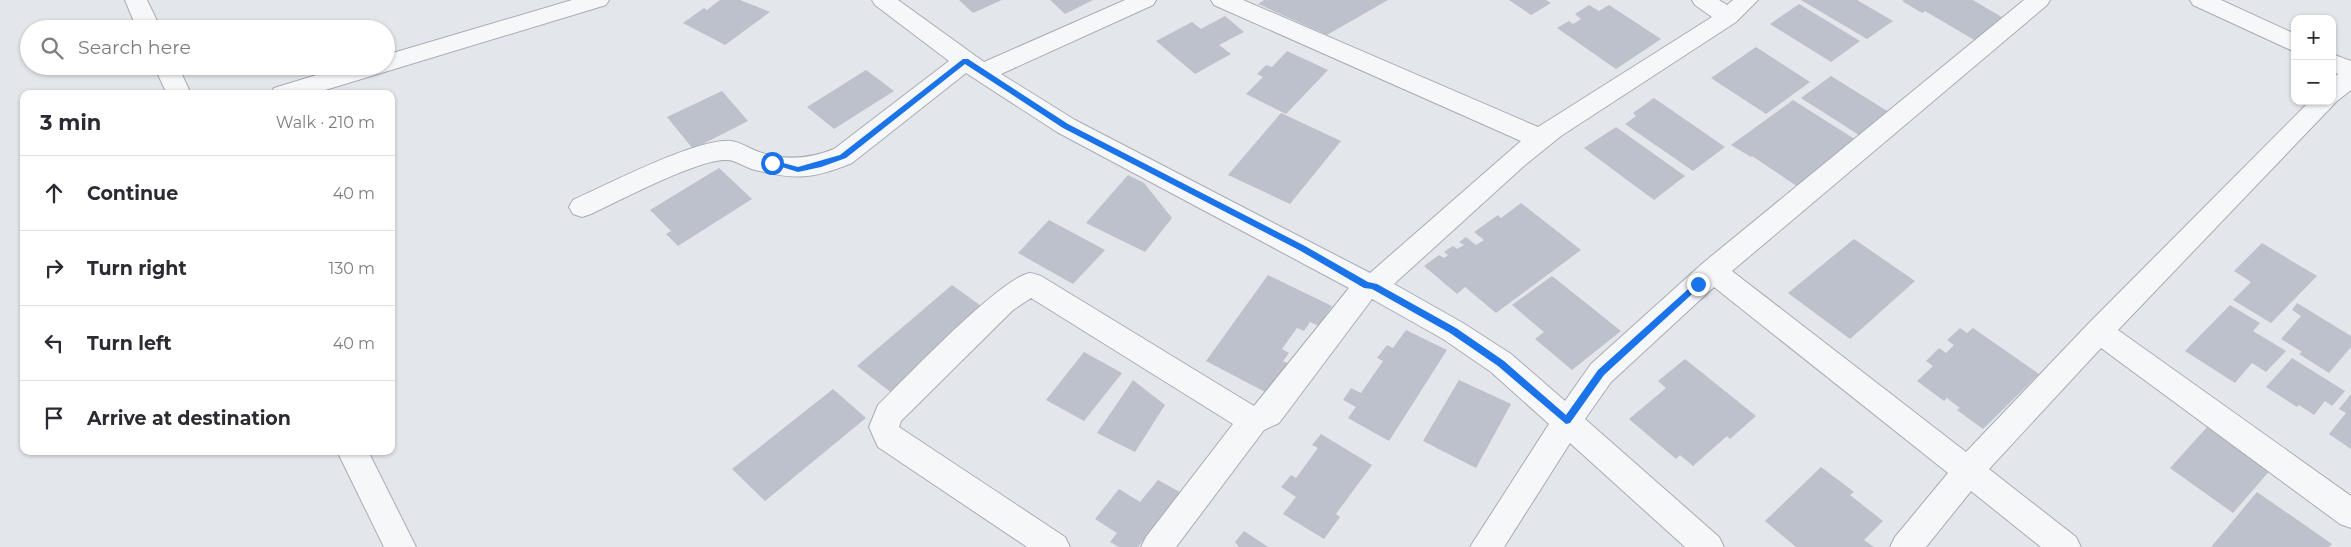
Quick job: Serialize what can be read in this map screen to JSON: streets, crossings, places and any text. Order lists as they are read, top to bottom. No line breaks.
{"page":{"map_buttons":["+","−"],"search":"Search here","heading":["3 min","Walk · 210 m"],"list":[["Continue","40 m"],["Turn right","130 m"],["Turn left","40 m"],"Arrive at destination"]}}
